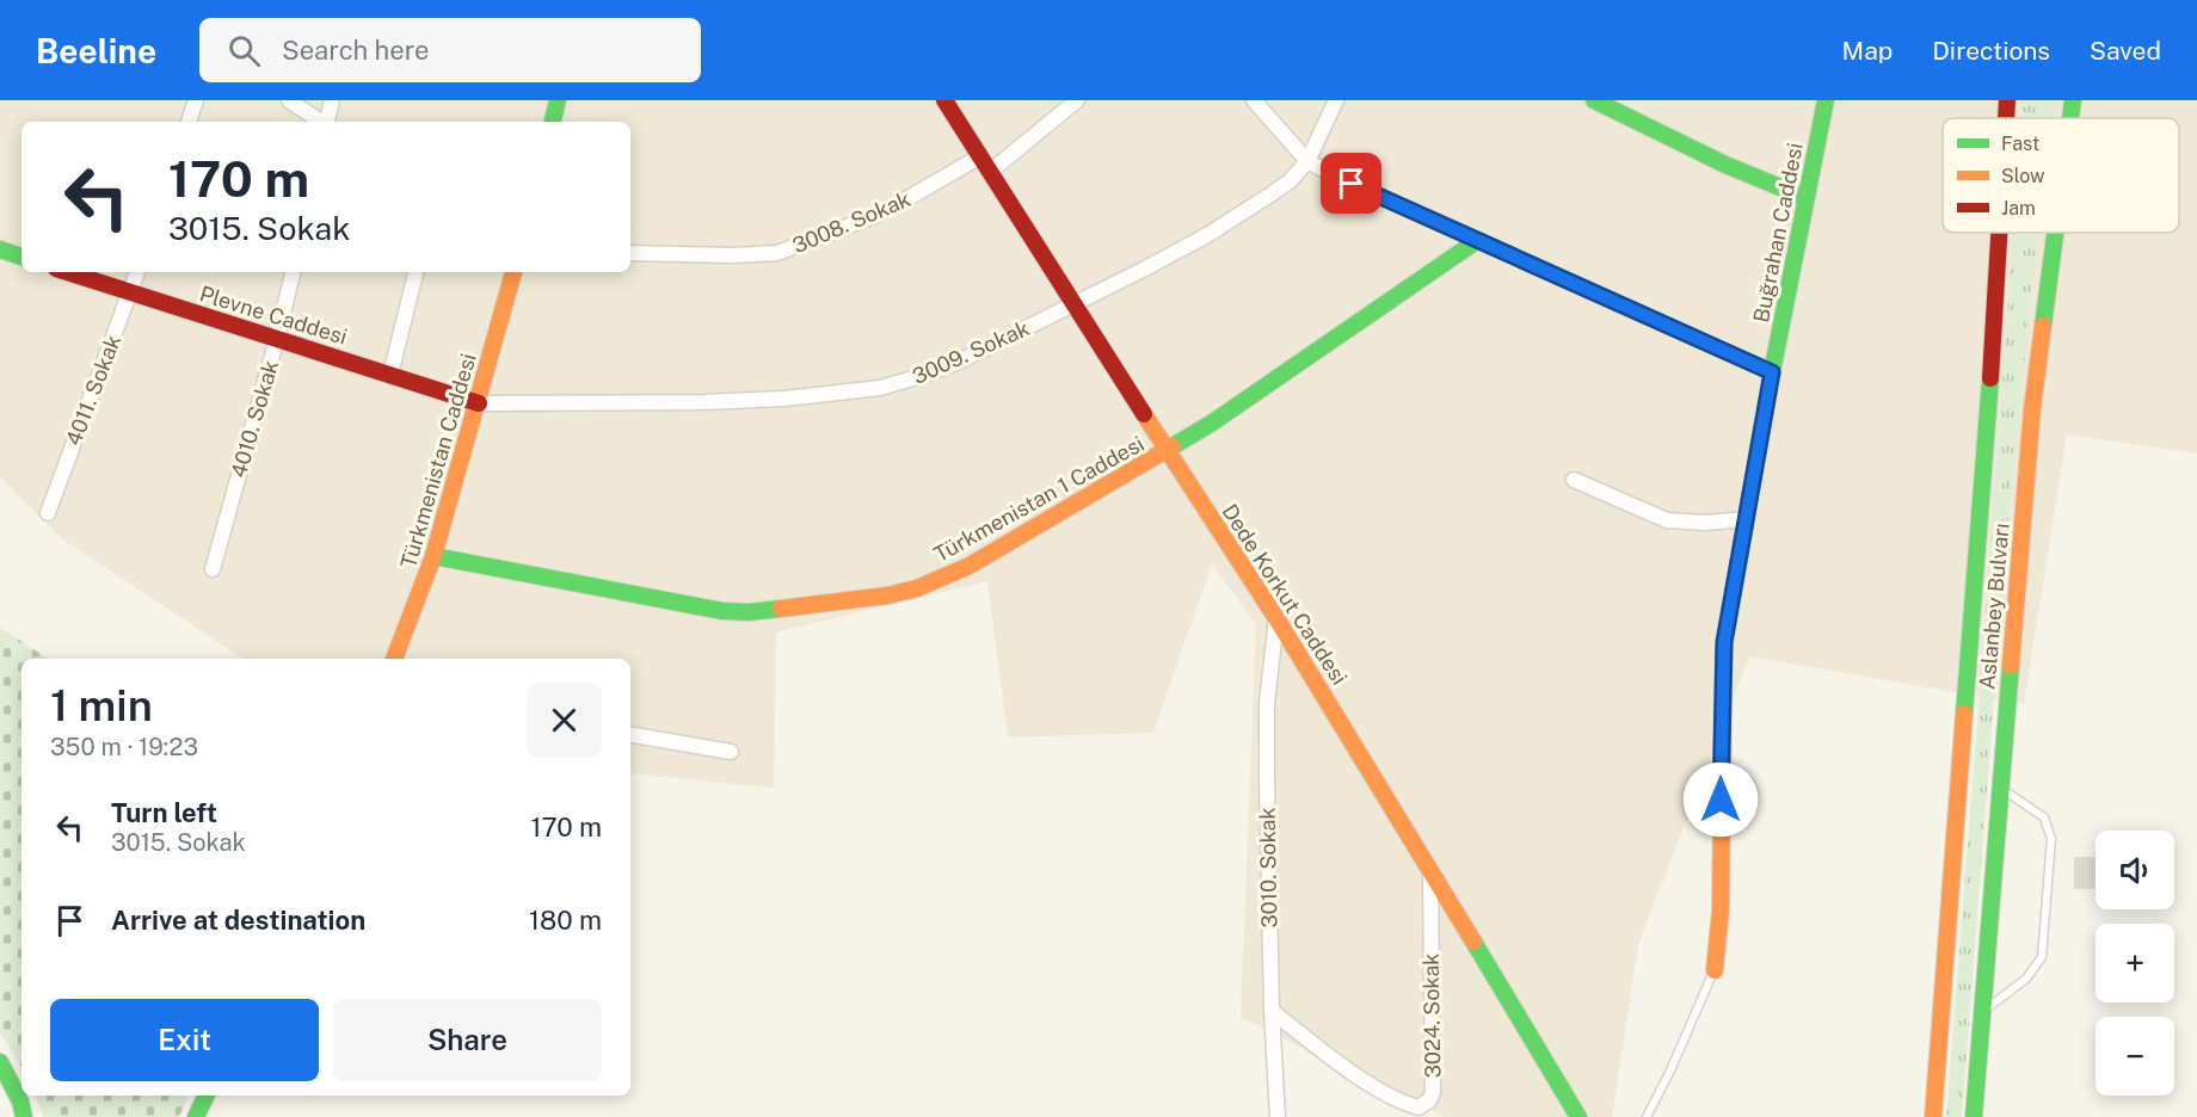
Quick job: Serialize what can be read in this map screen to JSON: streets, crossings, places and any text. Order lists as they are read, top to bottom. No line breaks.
{"streets":{"street":["3008. Sokak","Buğrahan Caddesi","Plevne Caddesi","3009. Sokak","4011. Sokak","4010. Sokak","Türkmenistan Caddesi","Türkmenistan 1 Caddesi","Dede Korkut Caddesi","Aslanbey Bulvarı","3010. Sokak","3024. Sokak"]},"crossings":[["3008. Sokak","Dede Korkut Caddesi"],["Plevne Caddesi","3009. Sokak"],["Plevne Caddesi","4011. Sokak"],["Plevne Caddesi","4010. Sokak"],["Plevne Caddesi","Türkmenistan Caddesi"],["3009. Sokak","Türkmenistan Caddesi"],["3009. Sokak","Dede Korkut Caddesi"],["Türkmenistan Caddesi","Türkmenistan 1 Caddesi"],["Türkmenistan 1 Caddesi","Dede Korkut Caddesi"],["Dede Korkut Caddesi","3010. Sokak"],["Dede Korkut Caddesi","3024. Sokak"],["3010. Sokak","3024. Sokak"]],"legend":["Fast","Slow","Jam"],"page":{"header":"Beeline","search":"Search here","nav":["Map","Directions","Saved"],"turn":["170 m","3015. Sokak"],"heading":["1 min","350 m · 19:23"],"list":[{"name":"Turn left","note":"3015. Sokak","value":"170 m"},{"name":"Arrive at destination","value":"180 m"}],"map_buttons":["+","−"],"buttons":["Exit","Share"]}}
